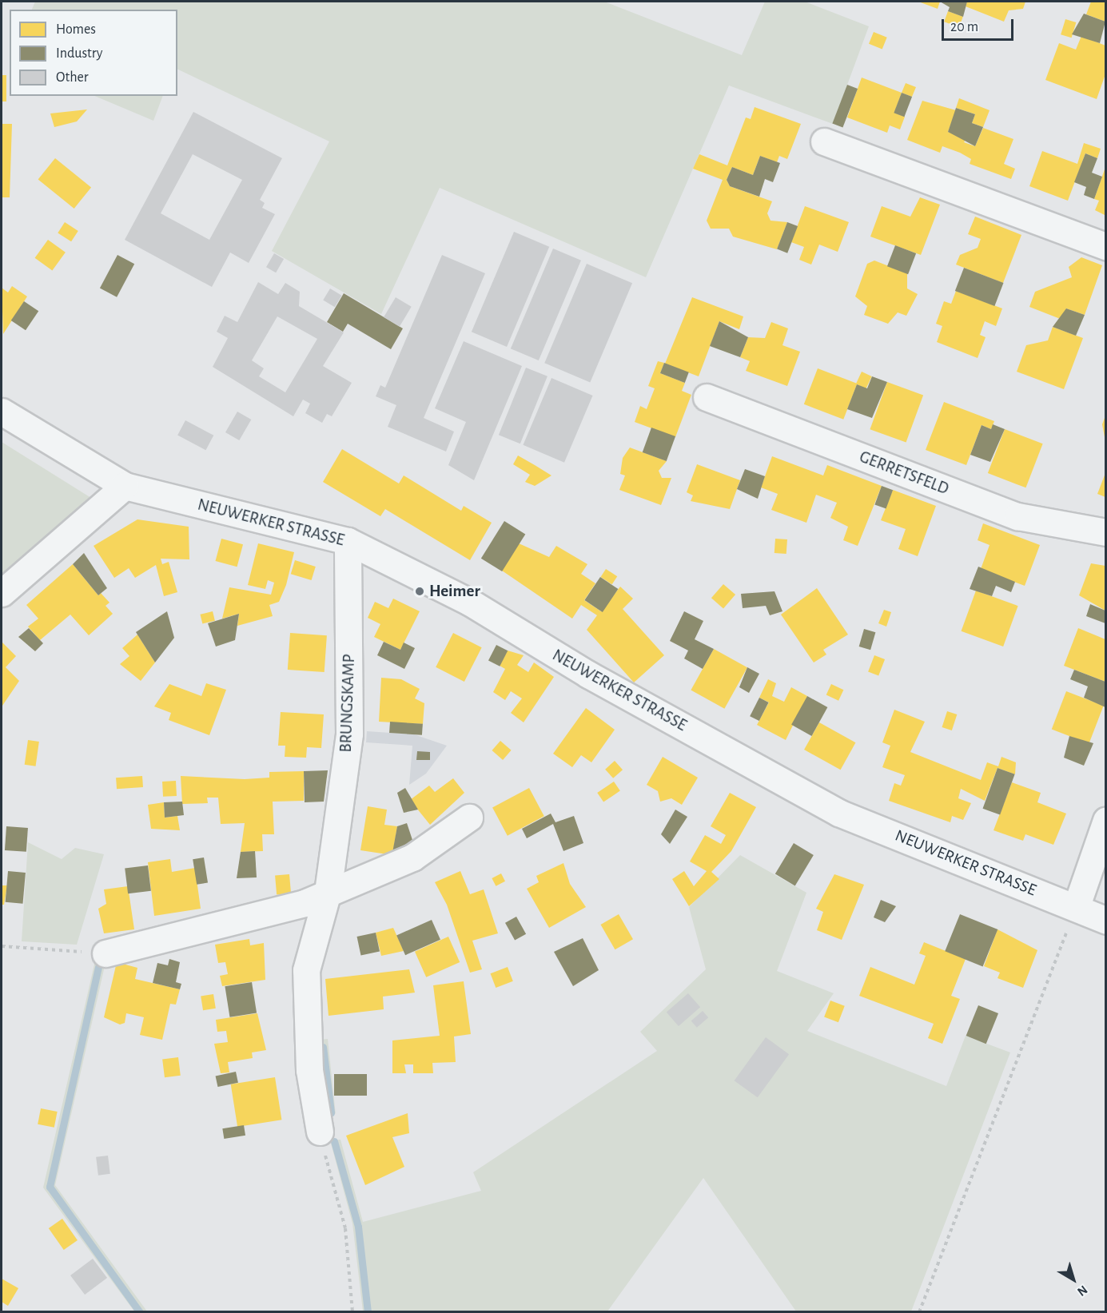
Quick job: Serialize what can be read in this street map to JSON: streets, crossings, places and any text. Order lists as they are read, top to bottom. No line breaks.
{"streets":{"street":["GERRETSFELD","NEUWERKER STRASSE","BRUNGSKAMP"]},"crossings":[["NEUWERKER STRASSE","BRUNGSKAMP"]],"places":["Heimer"],"legend":["Homes","Industry","Other"],"scale_bar":"20 m","north":"bottom right"}
